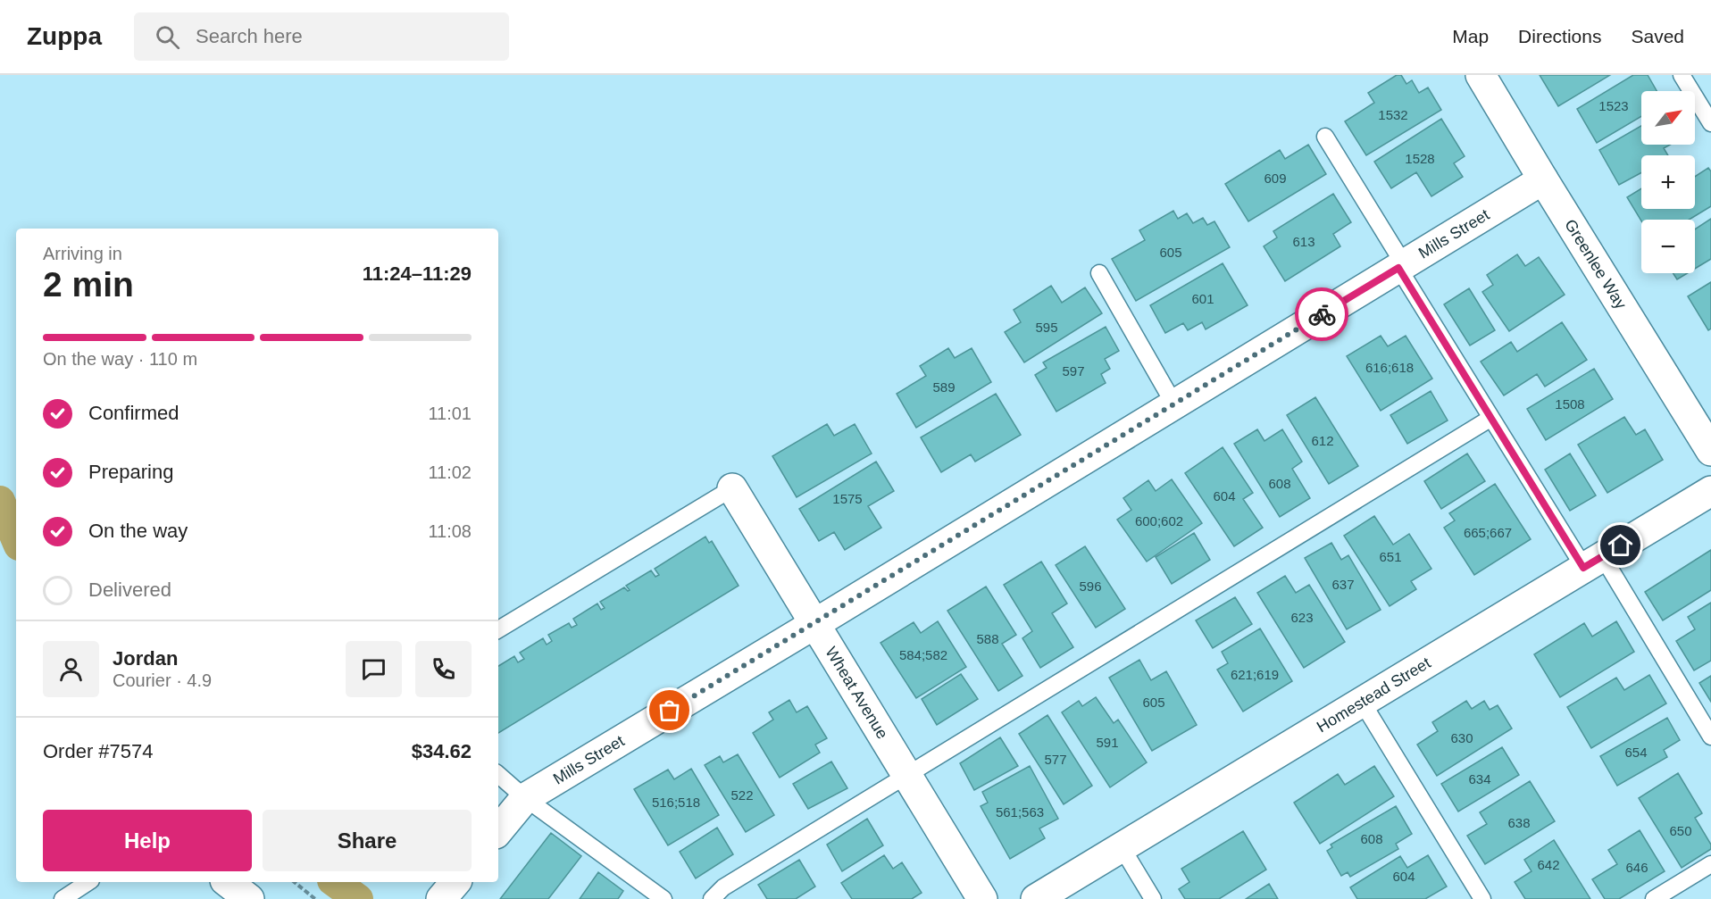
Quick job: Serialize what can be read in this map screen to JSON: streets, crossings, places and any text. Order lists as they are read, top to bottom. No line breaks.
{"streets":{"street":["Mills Street","Greenlee Way","Wheat Avenue","Homestead Street"]},"crossings":[["Mills Street","Greenlee Way"],["Mills Street","Wheat Avenue"]],"house_numbers":["1523","1532","1528","609","613","605","601","595","616;618","597","589","1508","612","608","604","1575","600;602","665;667","651","637","596","623","588","584;582","621;619","605","630","591","654","577","634","522","516;518","561;563","638","650","608","642","646","604"],"north":"top right","page":{"header":"Zuppa","search":"Search here","nav":["Map","Directions","Saved"],"map_buttons":["+","−"],"heading":["2 min","Arriving in","11:24–11:29"],"panel":["Jordan","Courier · 4.9","Order #7574","$34.62"],"bar":"On the way · 110 m","list":[["Confirmed","11:01"],["Preparing","11:02"],["On the way","11:08"],"Delivered"],"buttons":["Help","Share"]}}
